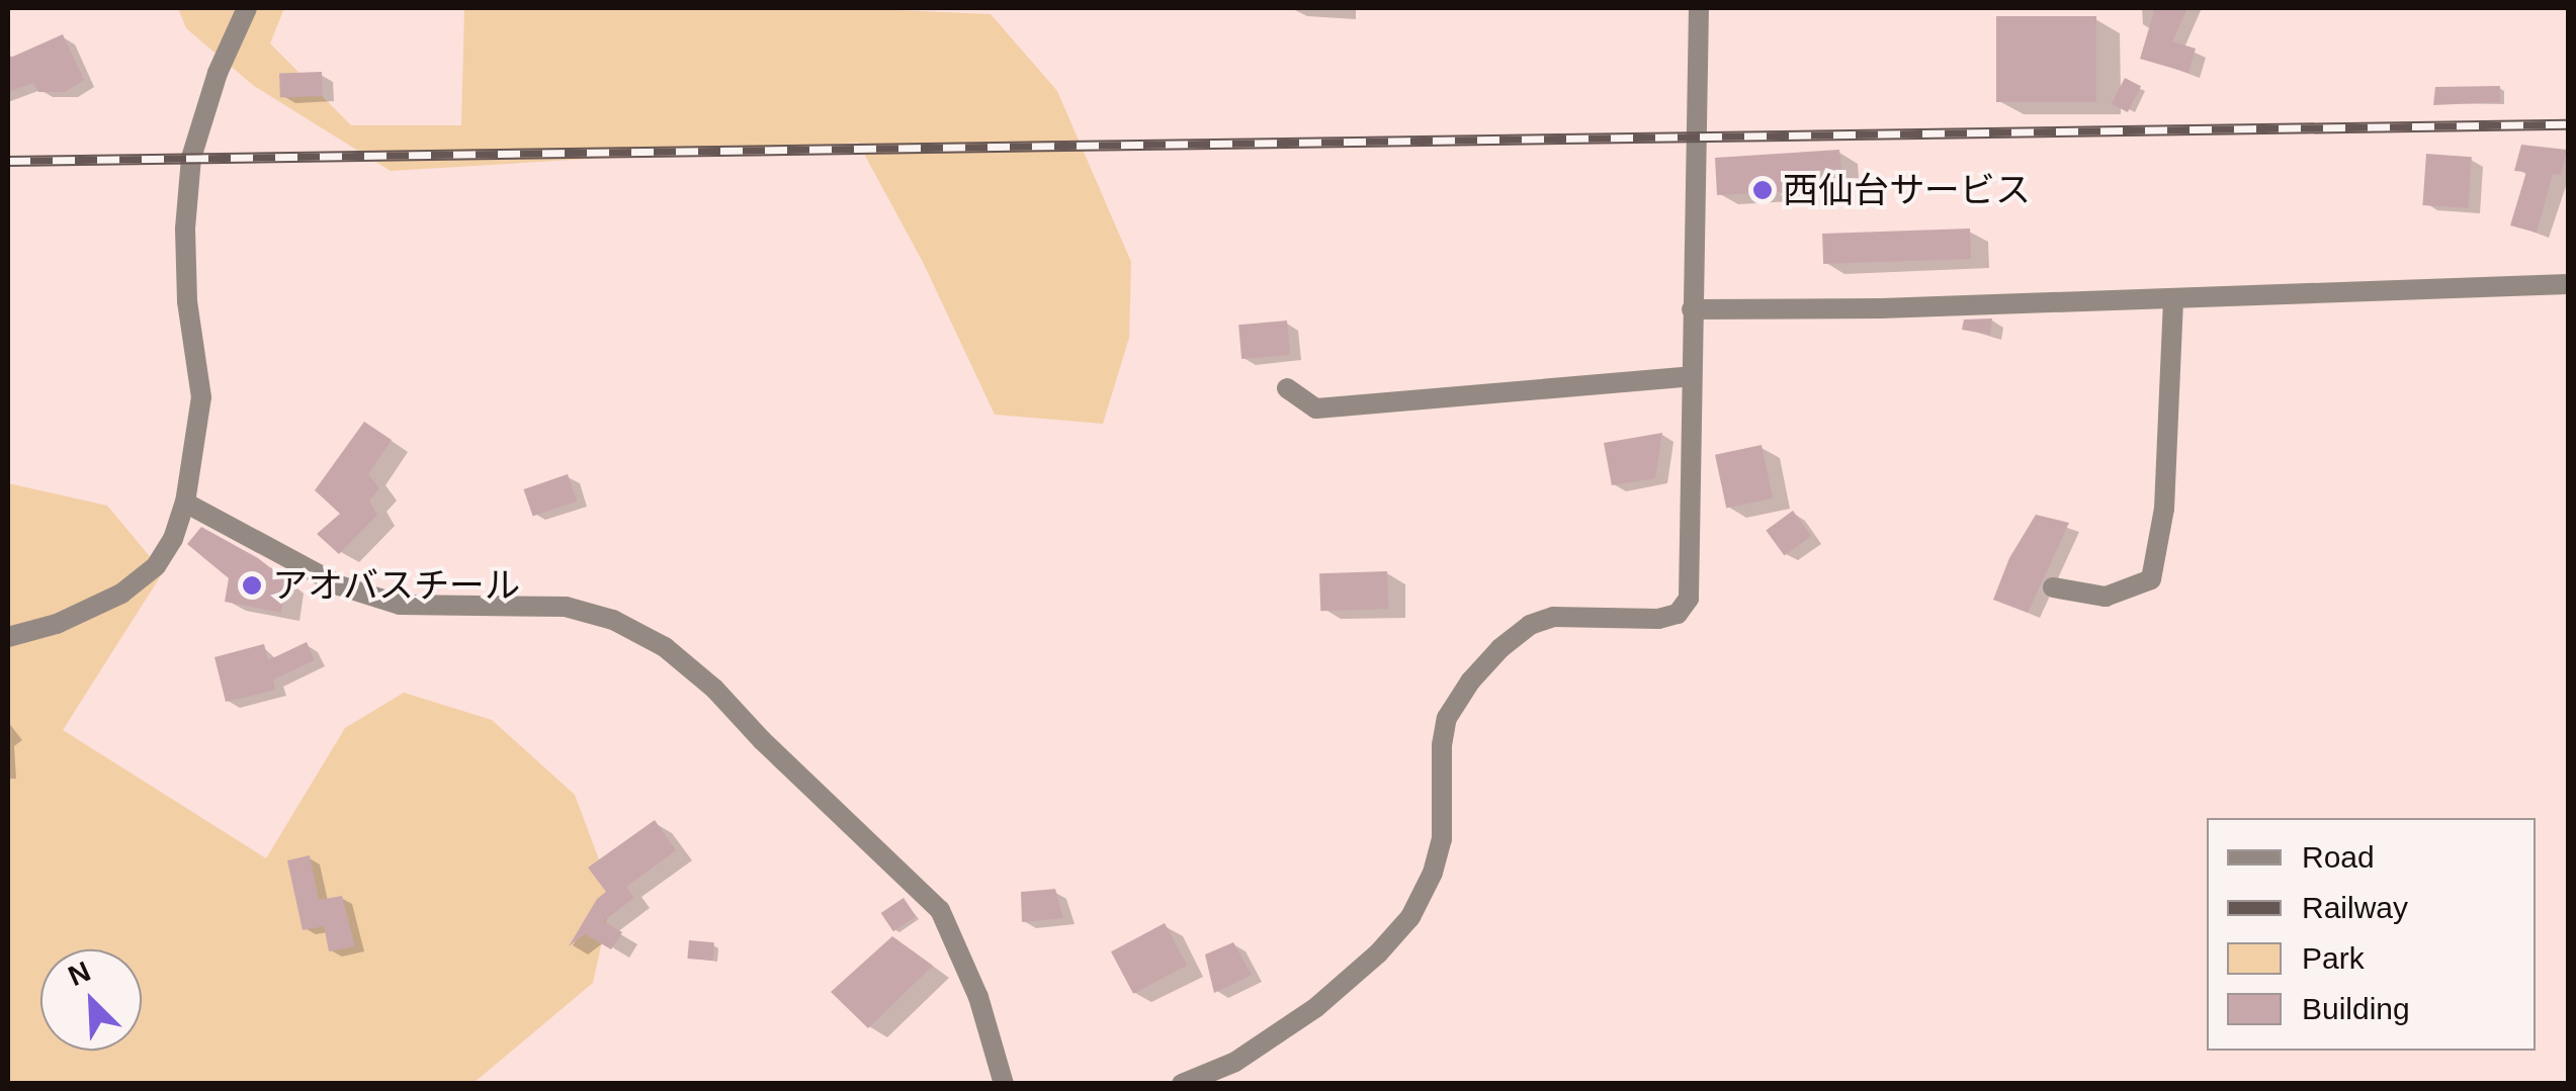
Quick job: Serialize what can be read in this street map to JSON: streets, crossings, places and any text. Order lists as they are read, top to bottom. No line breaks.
{"places":["西仙台サービス","アオバスチール"],"legend":["Road","Railway","Park","Building"],"north":"top left"}
